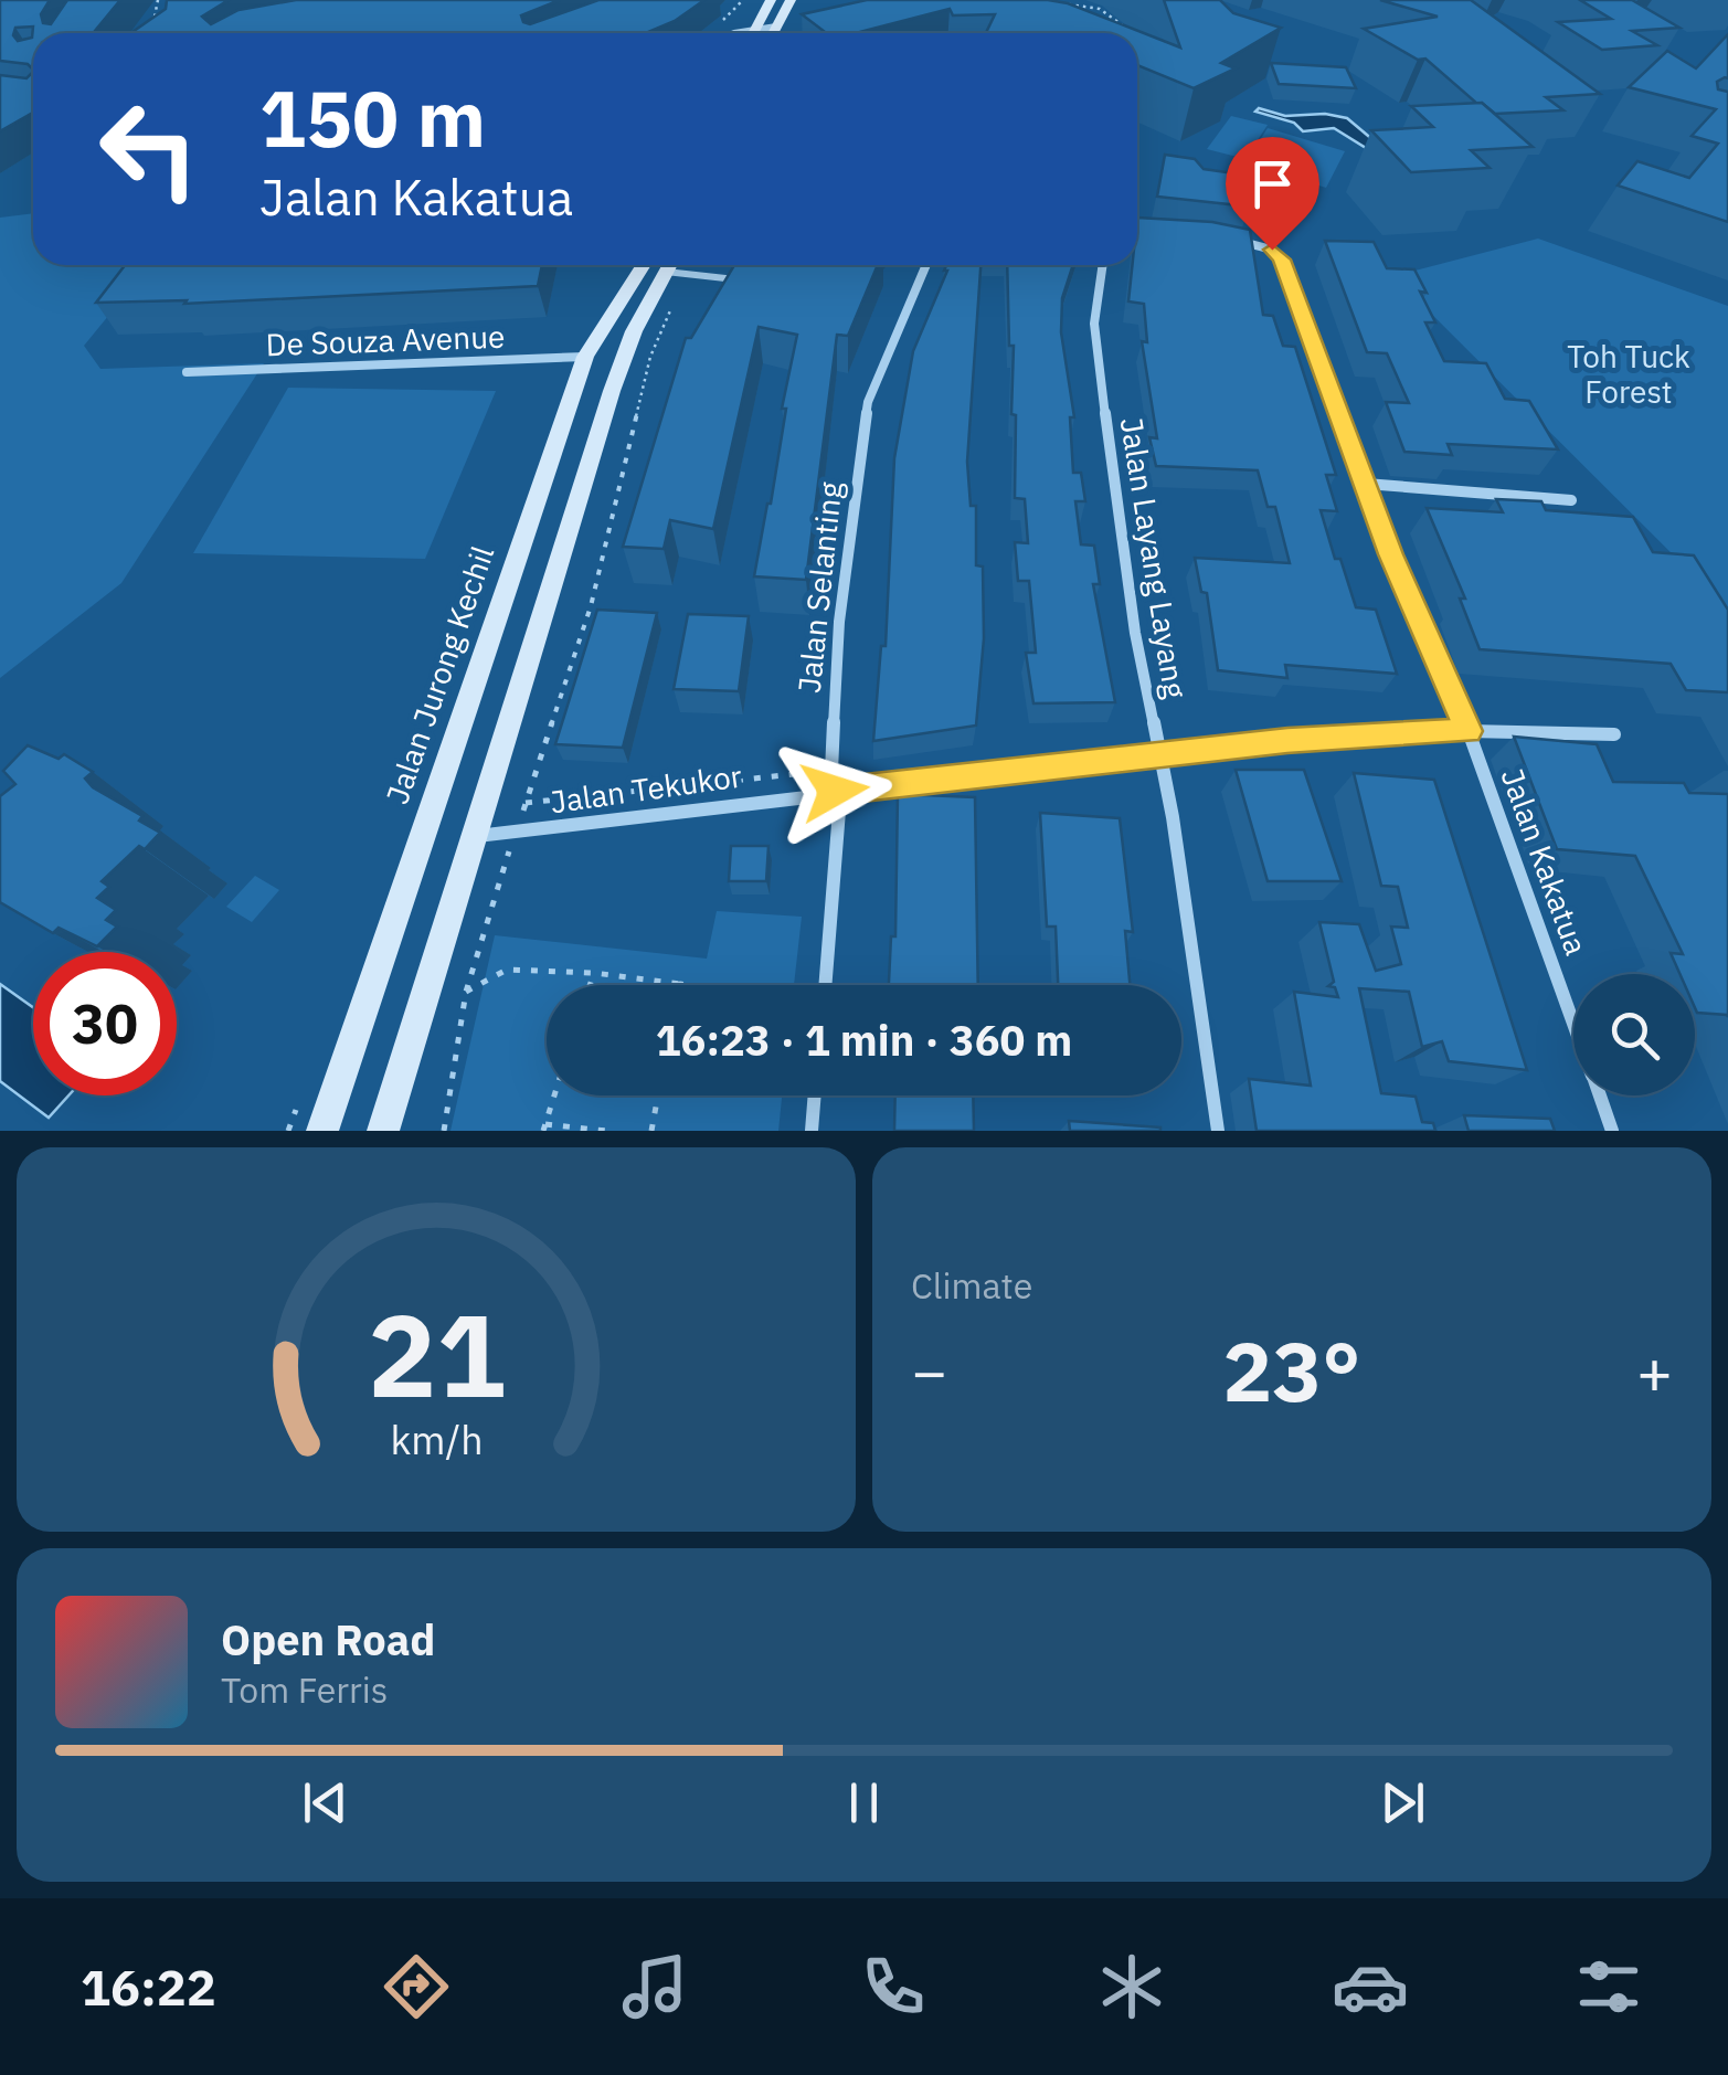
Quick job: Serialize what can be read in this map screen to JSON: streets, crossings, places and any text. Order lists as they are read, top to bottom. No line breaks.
{"streets":{"main road":["Jalan Jurong Kechil"],"street":["De Souza Avenue","Jalan Layang Layang","Jalan Selanting","Jalan Tekukor","Jalan Kakatua"]},"crossings":[["De Souza Avenue","Jalan Jurong Kechil"],["Jalan Layang Layang","Jalan Tekukor"],["Jalan Selanting","Jalan Tekukor"],["Jalan Tekukor","Jalan Kakatua"]],"parks":["Toh Tuck Forest"],"page":{"turn":["150 m","Jalan Kakatua"],"limit":"30","trip":"16:23 · 1 min · 360 m","tile":"Climate","heat":["−","23°","+"],"song":["Open Road","Tom Ferris"],"tabs":"16:22","gauge":["21","km/h"]}}
